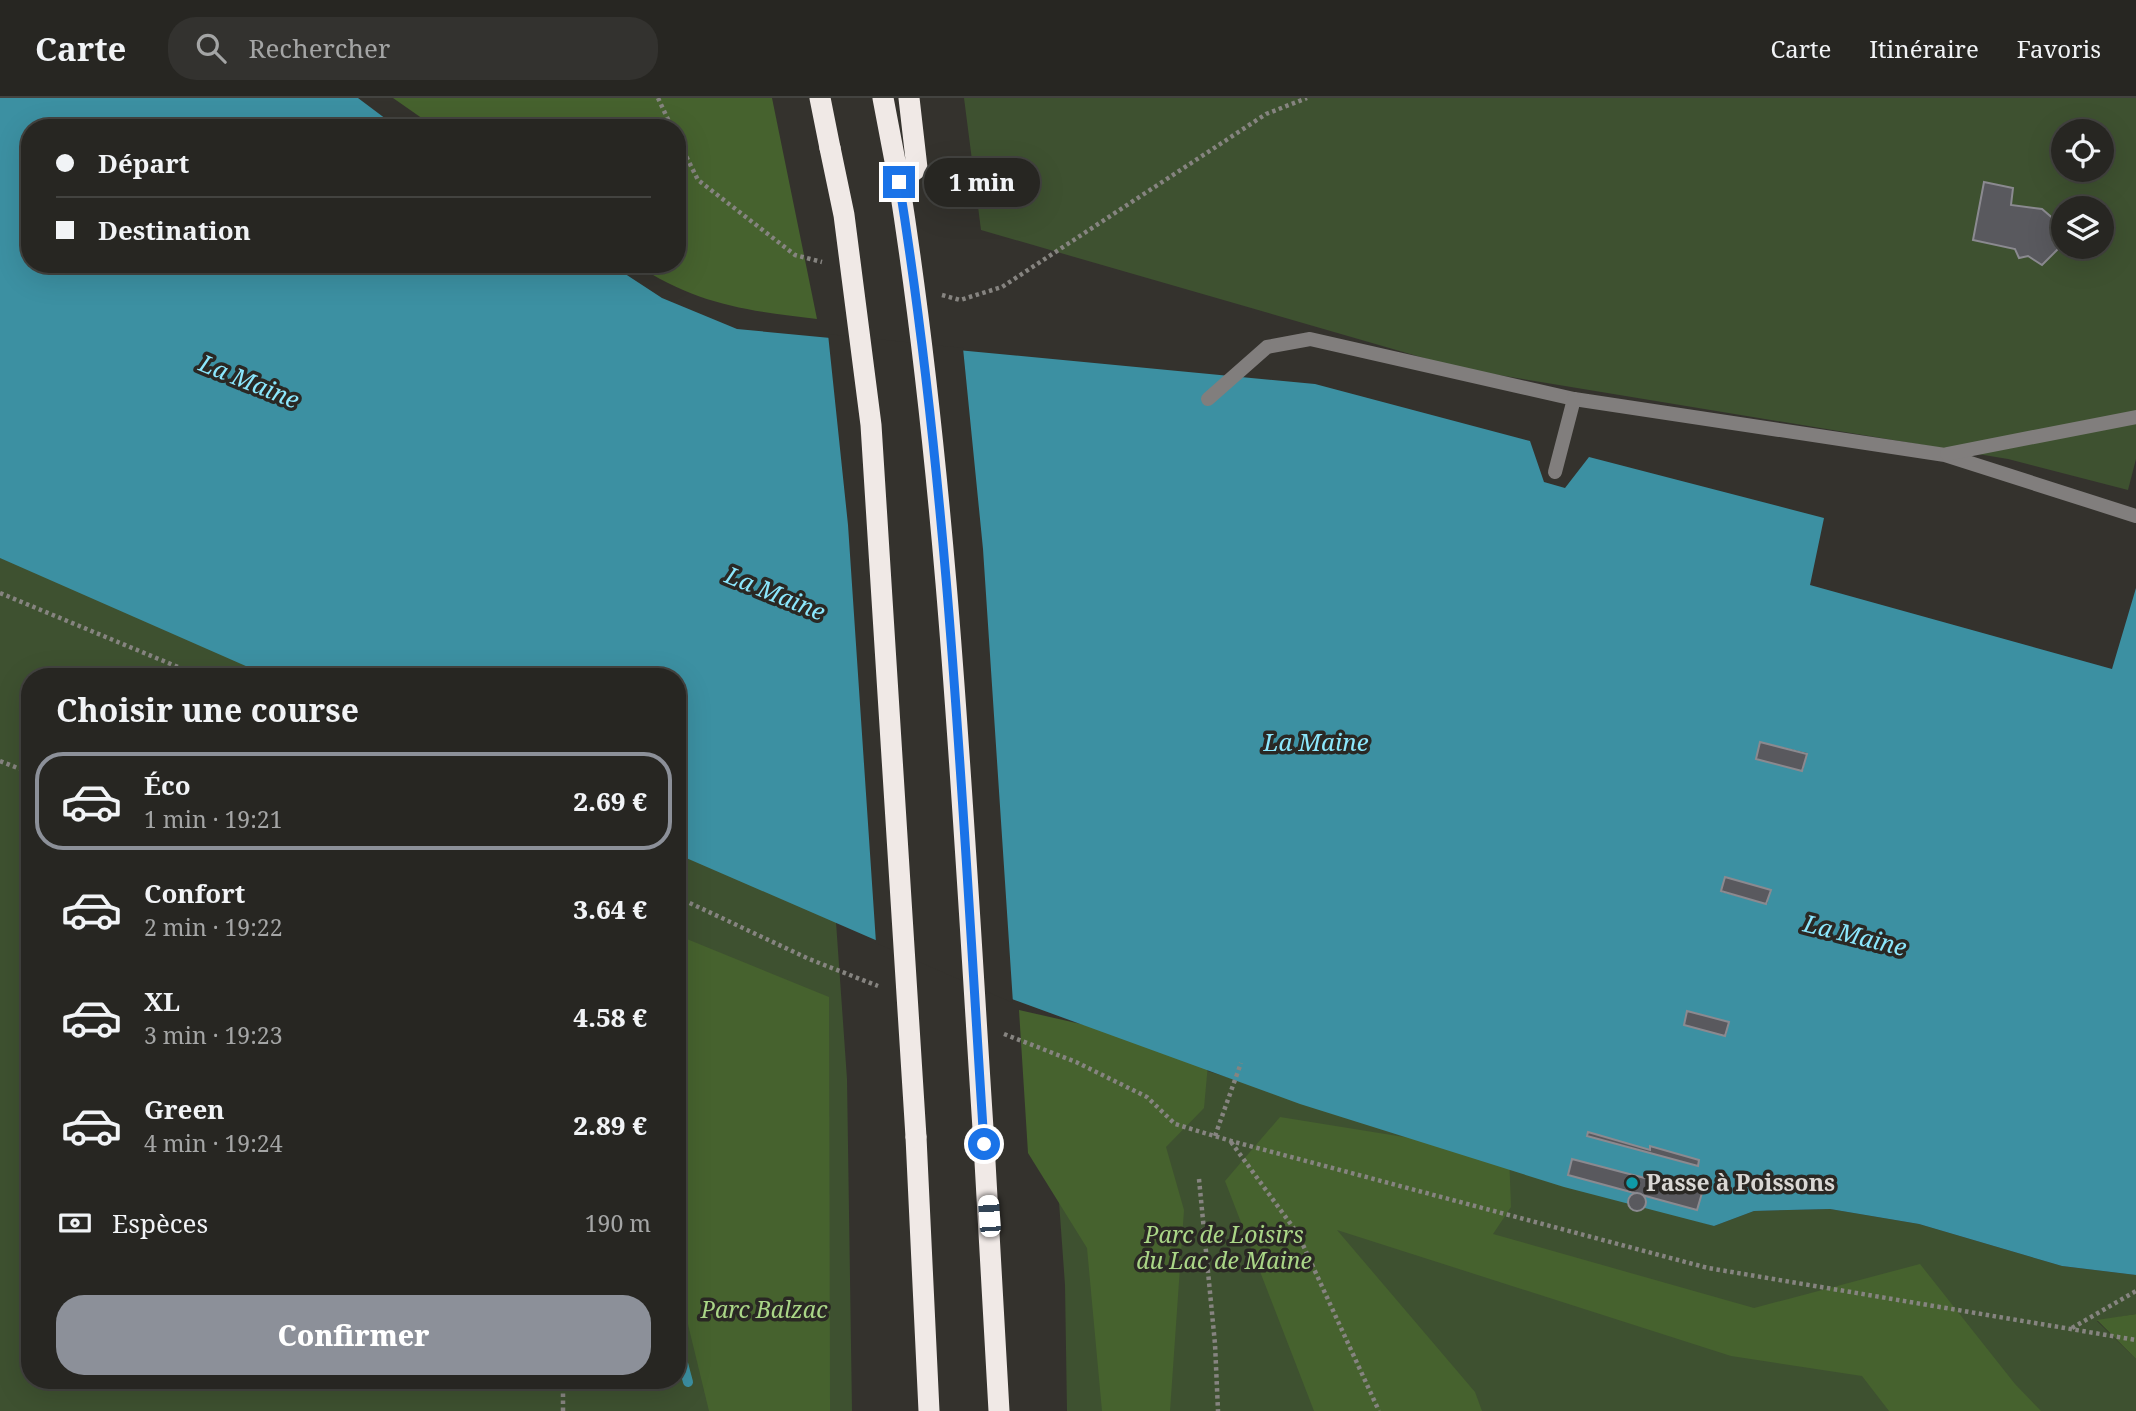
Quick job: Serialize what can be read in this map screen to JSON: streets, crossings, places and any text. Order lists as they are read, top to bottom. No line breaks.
{"water":["La Maine"],"parks":["Parc de Loisirs du Lac de Maine","Parc Balzac"],"places":["Passe à Poissons"],"page":{"header":"Carte","search":"Rechercher","nav":["Carte","Itinéraire","Favoris"],"banner":["Départ","Destination"],"bubble":"1 min","heading":"Choisir une course","list":[{"name":"Éco","note":"1 min · 19:21","value":"2.69 €"},{"name":"Confort","note":"2 min · 19:22","value":"3.64 €"},{"name":"XL","note":"3 min · 19:23","value":"4.58 €"},{"name":"Green","note":"4 min · 19:24","value":"2.89 €"}],"pay":["Espèces","190 m"],"buttons":"Confirmer"}}
